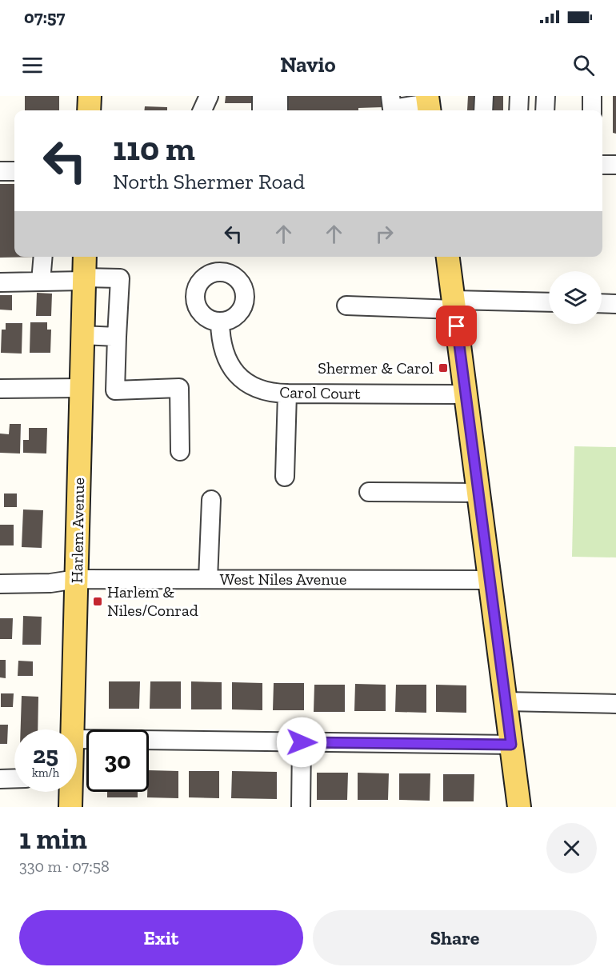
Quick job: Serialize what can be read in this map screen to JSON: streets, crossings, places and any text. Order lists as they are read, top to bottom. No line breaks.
{"streets":{"main road":["Harlem Avenue"],"street":["Carol Court","West Niles Avenue"]},"crossings":[["Harlem Avenue","West Niles Avenue"]],"places":{"transit":["Shermer & Carol","Harlem & Niles/Conrad"]},"page":{"status":"07:57","header":"Navio","turn":["110 m","North Shermer Road"],"speed":"25 km/h","limit":"30","heading":["1 min","330 m · 07:58"],"buttons":["Exit","Share"]}}
